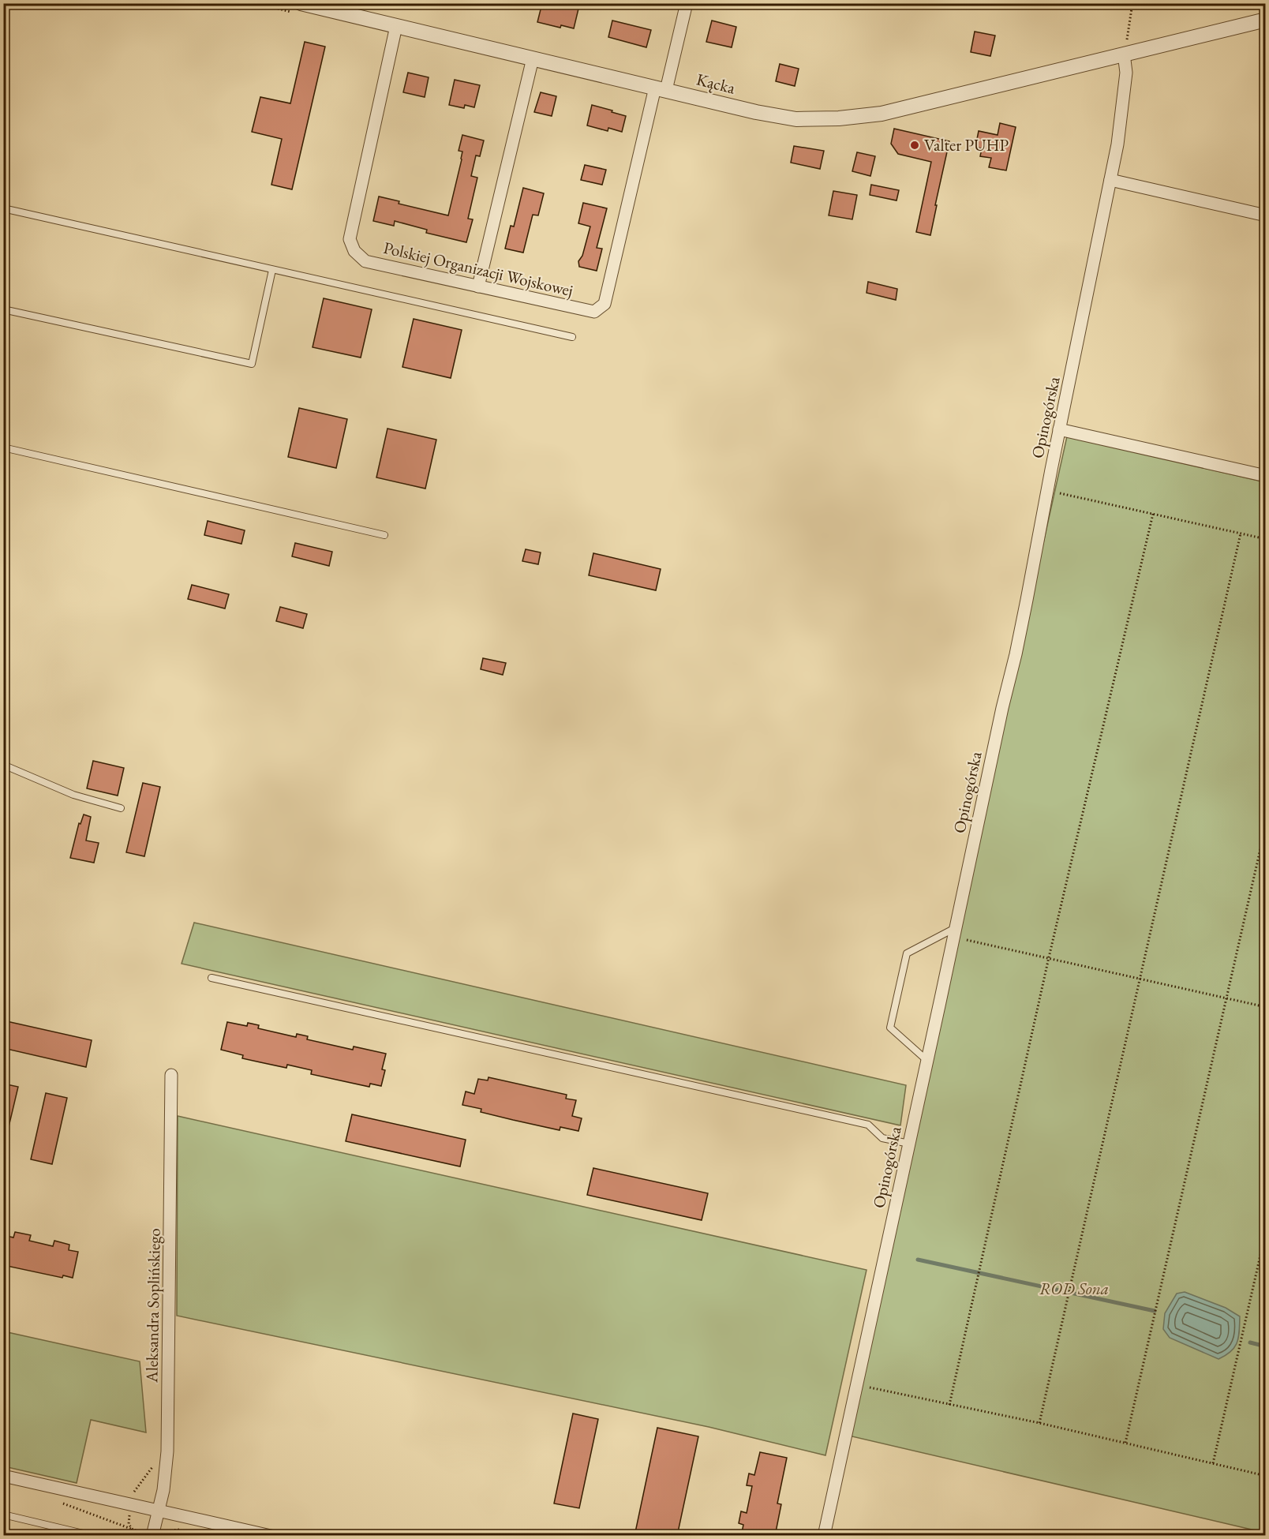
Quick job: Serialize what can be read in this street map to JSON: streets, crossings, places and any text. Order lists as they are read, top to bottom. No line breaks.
{"streets":{"street":["Kącka","Polskiej Organizacji Wojskowej","Opinogórska","Aleksandra Soplińskiego"]},"crossings":[["Kącka","Polskiej Organizacji Wojskowej"],["Kącka","Opinogórska"]],"parks":["ROD Sona"],"places":["Valter PUHP"]}
